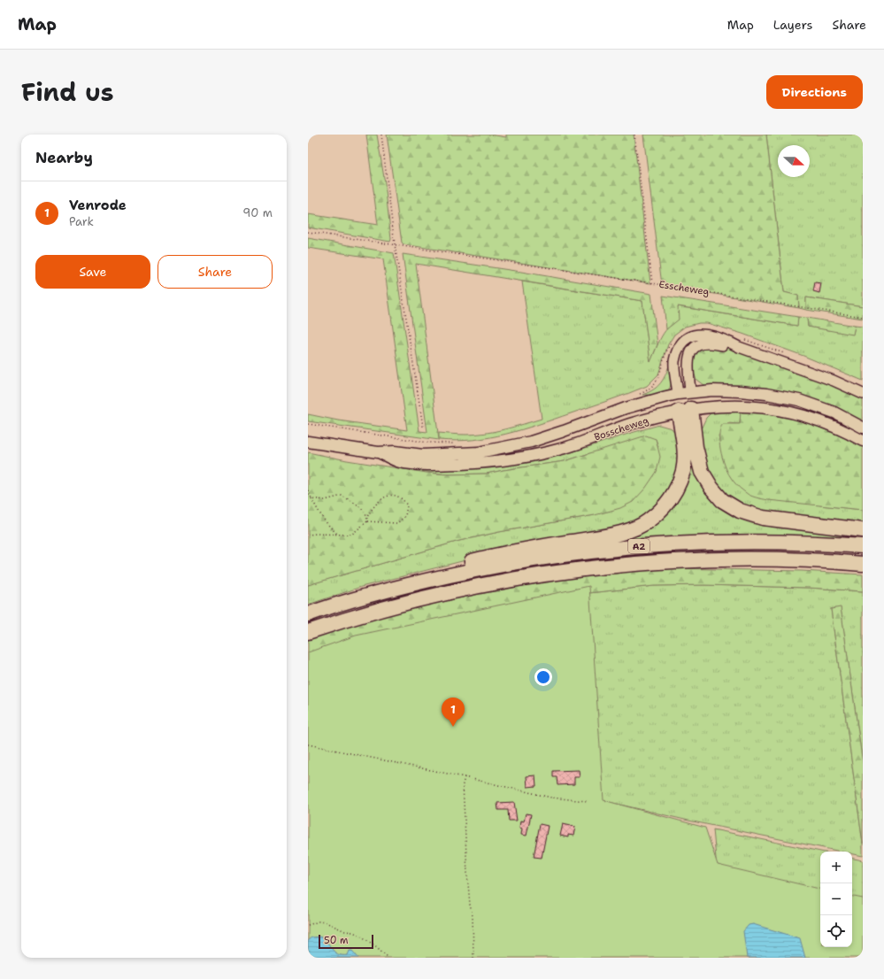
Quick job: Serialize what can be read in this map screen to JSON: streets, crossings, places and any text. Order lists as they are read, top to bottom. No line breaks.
{"streets":{"highway":["A2"],"main road":["Bosscheweg"],"path":["Esscheweg"]},"crossings":[["Bosscheweg","A2"]],"scale_bar":"50 m","north":"right","page":{"header":"Map","nav":["Map","Layers","Share"],"title":"Find us","buttons":["Directions",["Save","Share"]],"heading":"Nearby","list":[{"mark":"1","name":"Venrode","note":"Park","value":"90 m"}],"pins":"1","map_buttons":["+","−"],"scale":"50 m"}}
